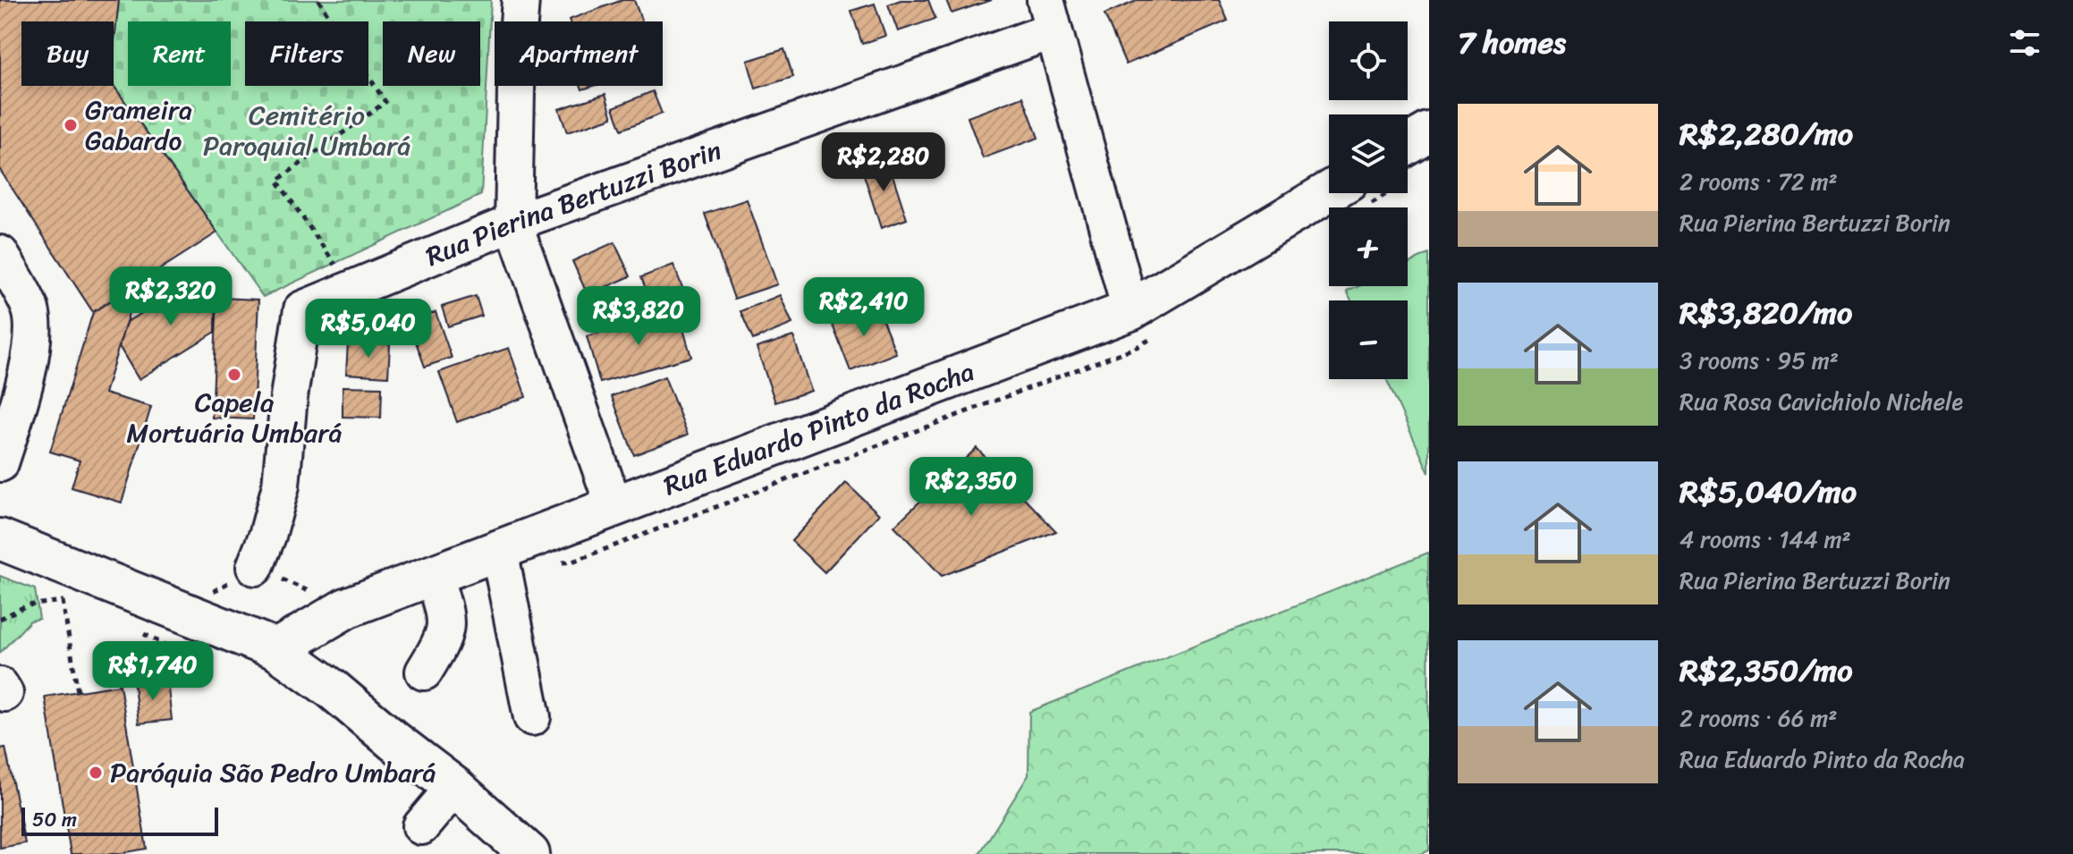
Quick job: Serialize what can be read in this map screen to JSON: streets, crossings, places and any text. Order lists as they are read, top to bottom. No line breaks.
{"streets":{"main road":["Rua Eduardo Pinto da Rocha"],"street":["Rua Pierina Bertuzzi Borin"]},"parks":["Cemitério Paroquial Umbará"],"places":["Grameira Gabardo","Capela Mortuária Umbará","Paróquia São Pedro Umbará"],"scale_bar":"50 m","page":{"heading":"7 homes","map_buttons":["+","−"],"chip":["Buy","Rent","Filters","New","Apartment"],"list":[{"name":"R$2,280/mo","note":"2 rooms · 72 m² · Rua Pierina Bertuzzi Borin"},{"name":"R$3,820/mo","note":"3 rooms · 95 m² · Rua Rosa Cavichiolo Nichele"},{"name":"R$5,040/mo","note":"4 rooms · 144 m² · Rua Pierina Bertuzzi Borin"},{"name":"R$2,350/mo","note":"2 rooms · 66 m² · Rua Eduardo Pinto da Rocha"}],"price":["R$2,280","R$2,320","R$2,410","R$3,820","R$5,040","R$2,350","R$1,740"],"scale":"50 m"}}
